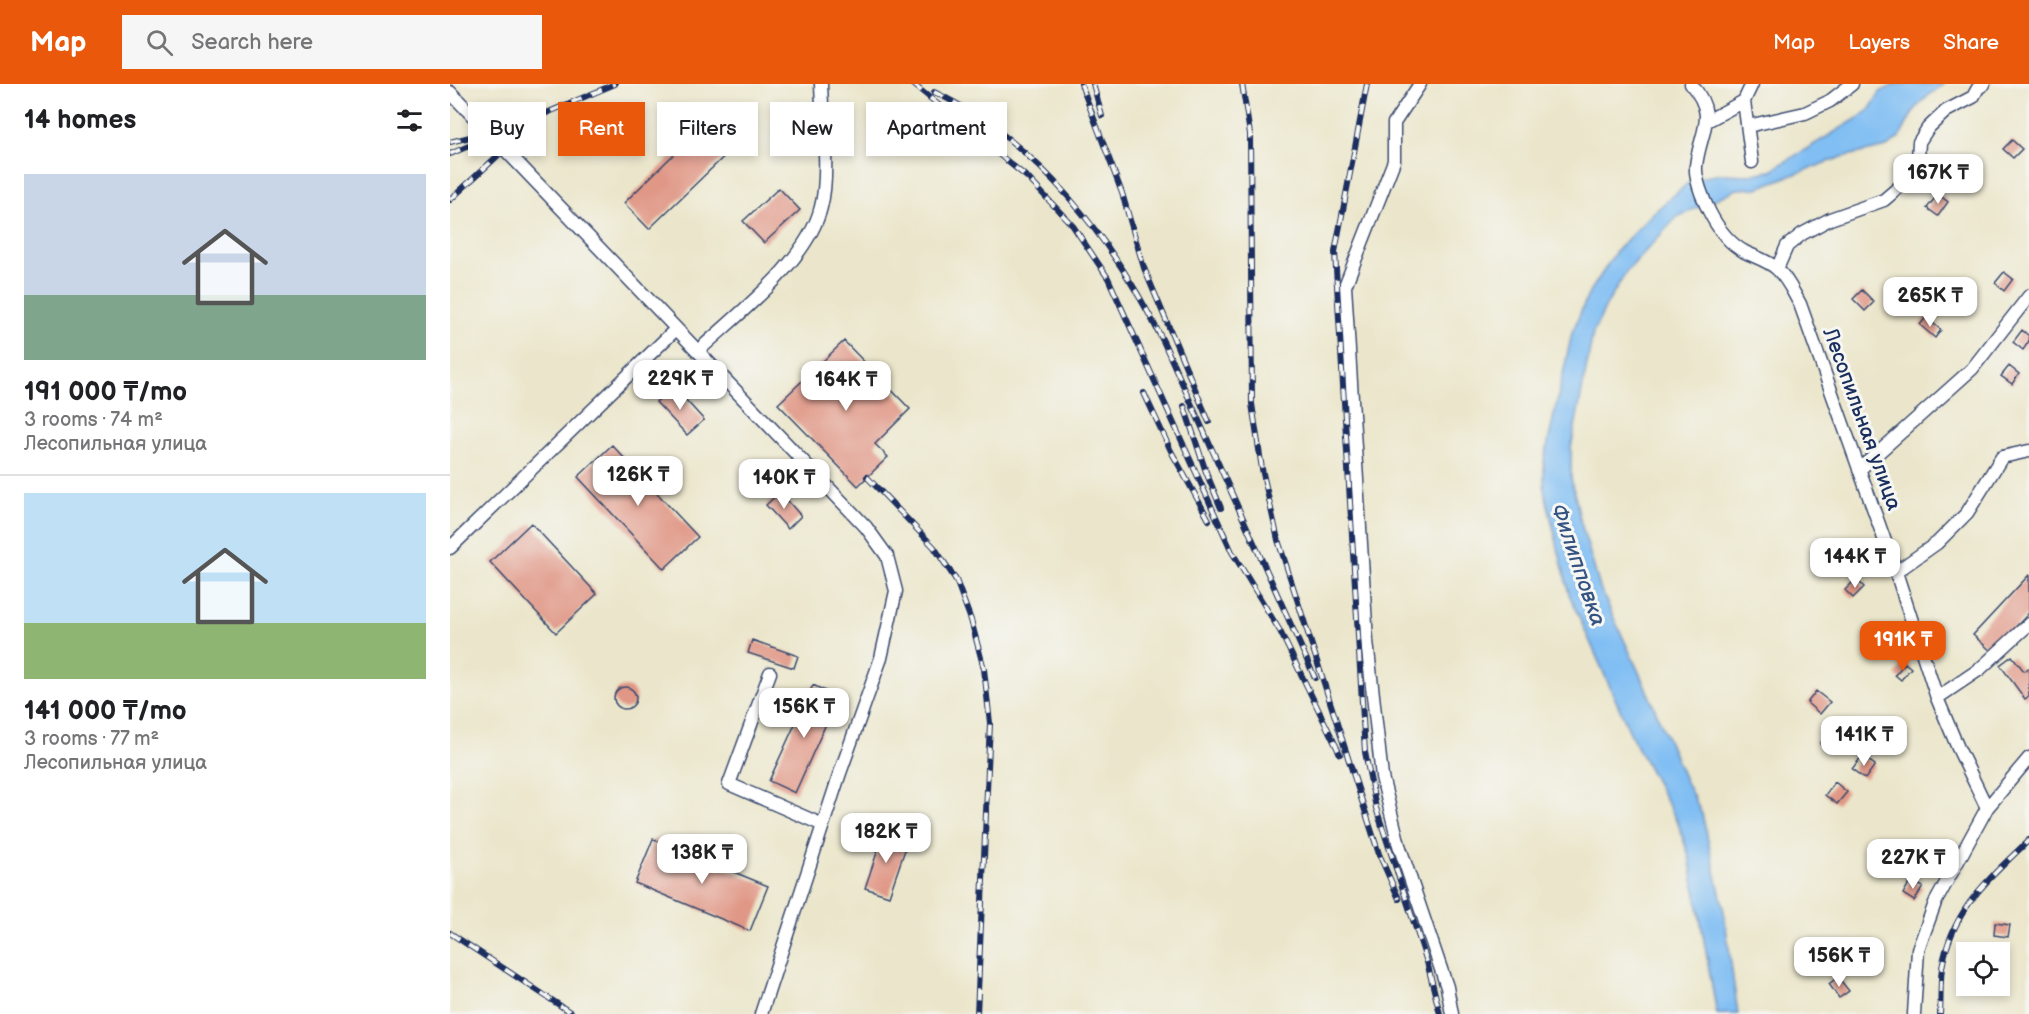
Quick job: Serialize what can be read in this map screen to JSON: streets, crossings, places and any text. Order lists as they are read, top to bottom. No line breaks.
{"streets":{"street":["Лесопильная улица"]},"water":["Филипповка"],"page":{"header":"Map","search":"Search here","nav":["Map","Layers","Share"],"heading":"14 homes","chip":["Buy","Rent","Filters","New","Apartment"],"price":["167K ₸","265K ₸","229K ₸","164K ₸","126K ₸","140K ₸","144K ₸","191K ₸","156K ₸","141K ₸","182K ₸","138K ₸","227K ₸","156K ₸"],"list":[{"name":"191 000 ₸/mo","note":"3 rooms · 74 m² · Лесопильная улица"},{"name":"141 000 ₸/mo","note":"3 rooms · 77 m² · Лесопильная улица"}]}}
